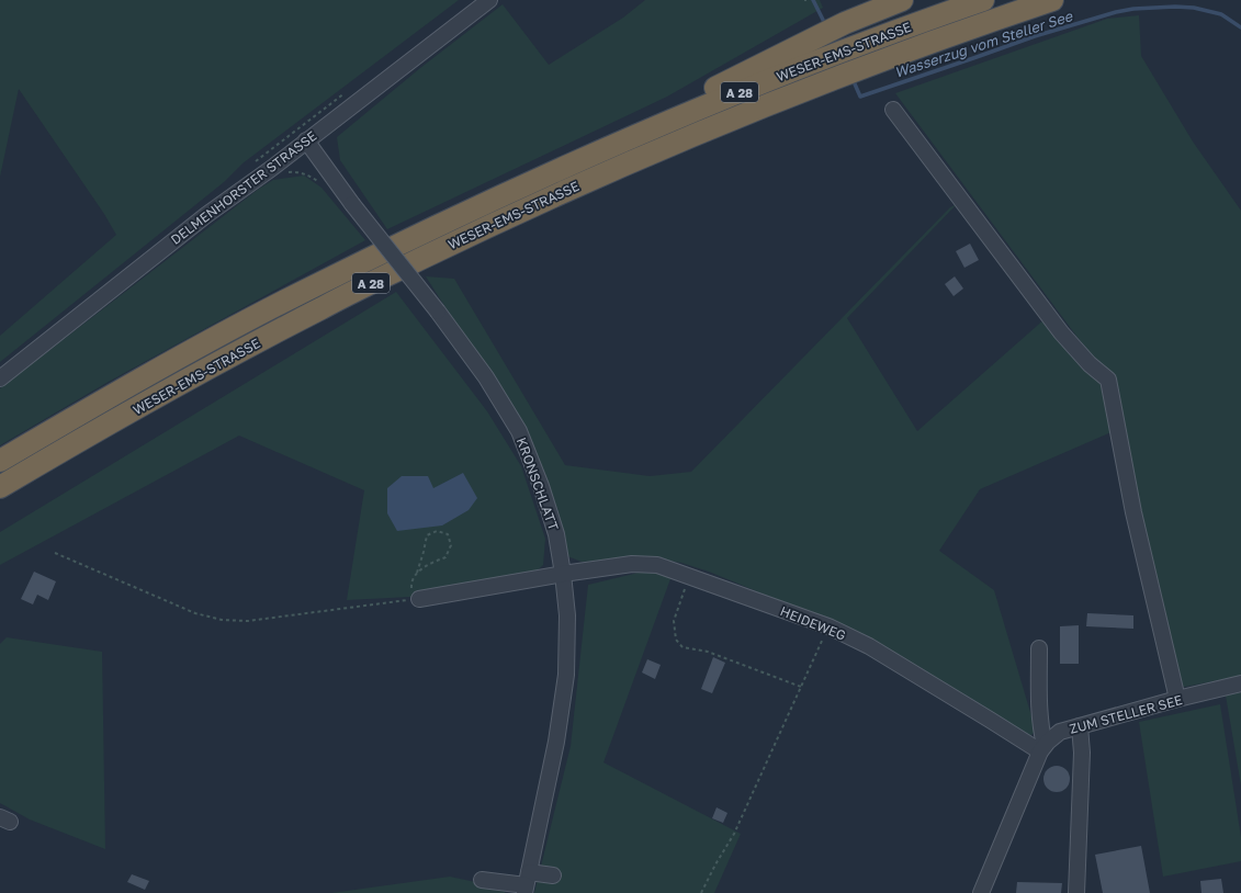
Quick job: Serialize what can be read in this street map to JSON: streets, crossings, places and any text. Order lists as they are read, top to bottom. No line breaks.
{"streets":{"highway":["WESER-EMS-STRASSE","A 28"],"street":["DELMENHORSTER STRASSE","KRONSCHLATT","HEIDEWEG","ZUM STELLER SEE"]},"crossings":[["DELMENHORSTER STRASSE","KRONSCHLATT"],["KRONSCHLATT","HEIDEWEG"],["HEIDEWEG","ZUM STELLER SEE"]],"water":["Wasserzug vom Steller See"]}
